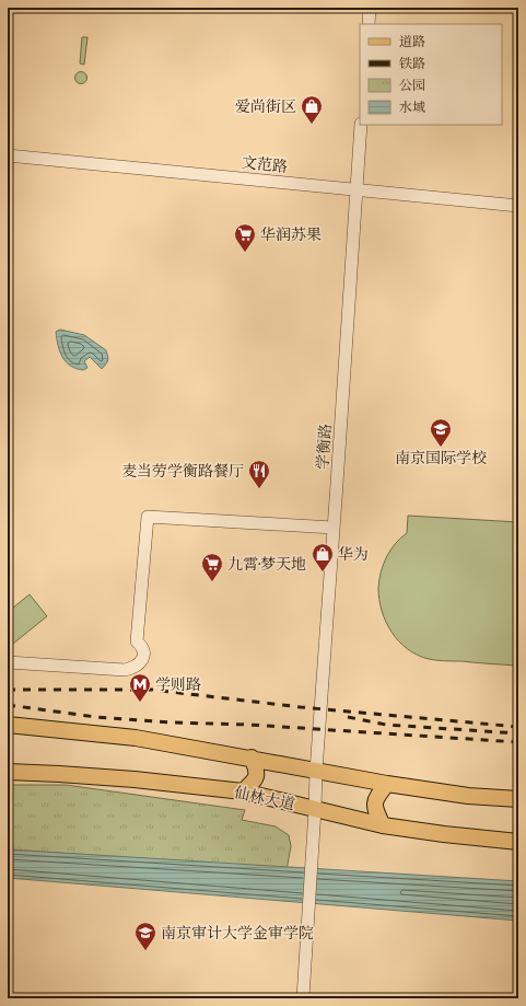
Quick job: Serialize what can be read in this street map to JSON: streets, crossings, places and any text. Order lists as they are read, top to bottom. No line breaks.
{"streets":{"main road":["仙林大道"],"street":["文范路","学衡路"]},"crossings":[["文范路","学衡路"]],"places":{"shop":["爱尚街区","华为"],"supermarket":["华润苏果","九霄·梦天地"],"school or university":["南京国际学校","南京审计大学金审学院"],"restaurant":["麦当劳学衡路餐厅"],"metro station":["学则路"]},"legend":["道路","铁路","公园","水域"]}
